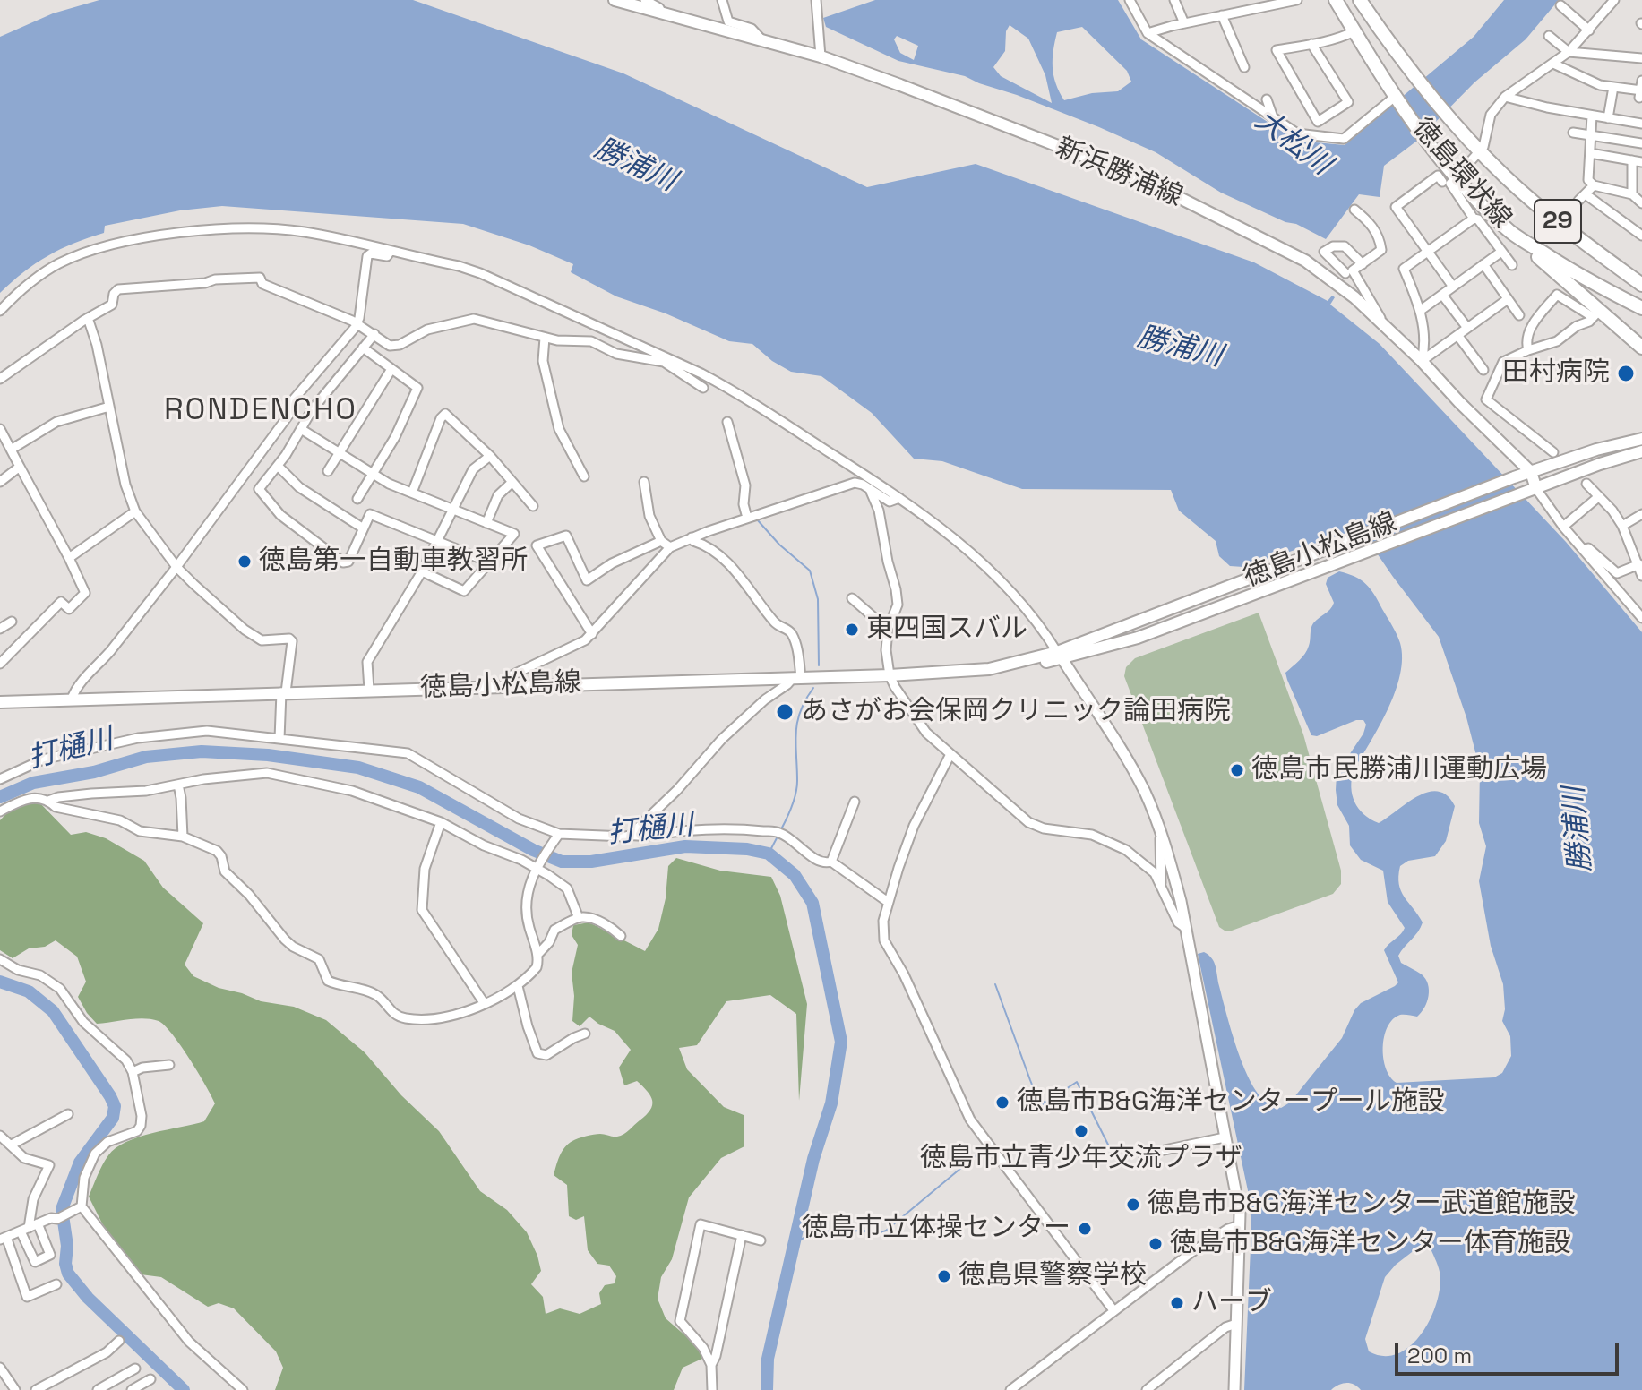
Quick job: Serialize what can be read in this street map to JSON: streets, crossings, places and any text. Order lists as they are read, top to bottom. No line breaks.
{"streets":{"main road":["新浜勝浦線","徳島環状線","29","徳島小松島線"]},"crossings":[["新浜勝浦線","徳島小松島線"],["徳島環状線","29"]],"districts":["RONDENCHO"],"water":["大松川","勝浦川","打樋川"],"places":["田村病院","徳島第一自動車教習所","東四国スバル","あさがお会保岡クリニック論田病院","徳島市民勝浦川運動広場","徳島市B&G海洋センタープール施設","徳島市立青少年交流プラザ","徳島市B&G海洋センター武道館施設","徳島市立体操センター","徳島市B&G海洋センター体育施設","徳島県警察学校","ハーブ"],"scale_bar":"200 m"}
